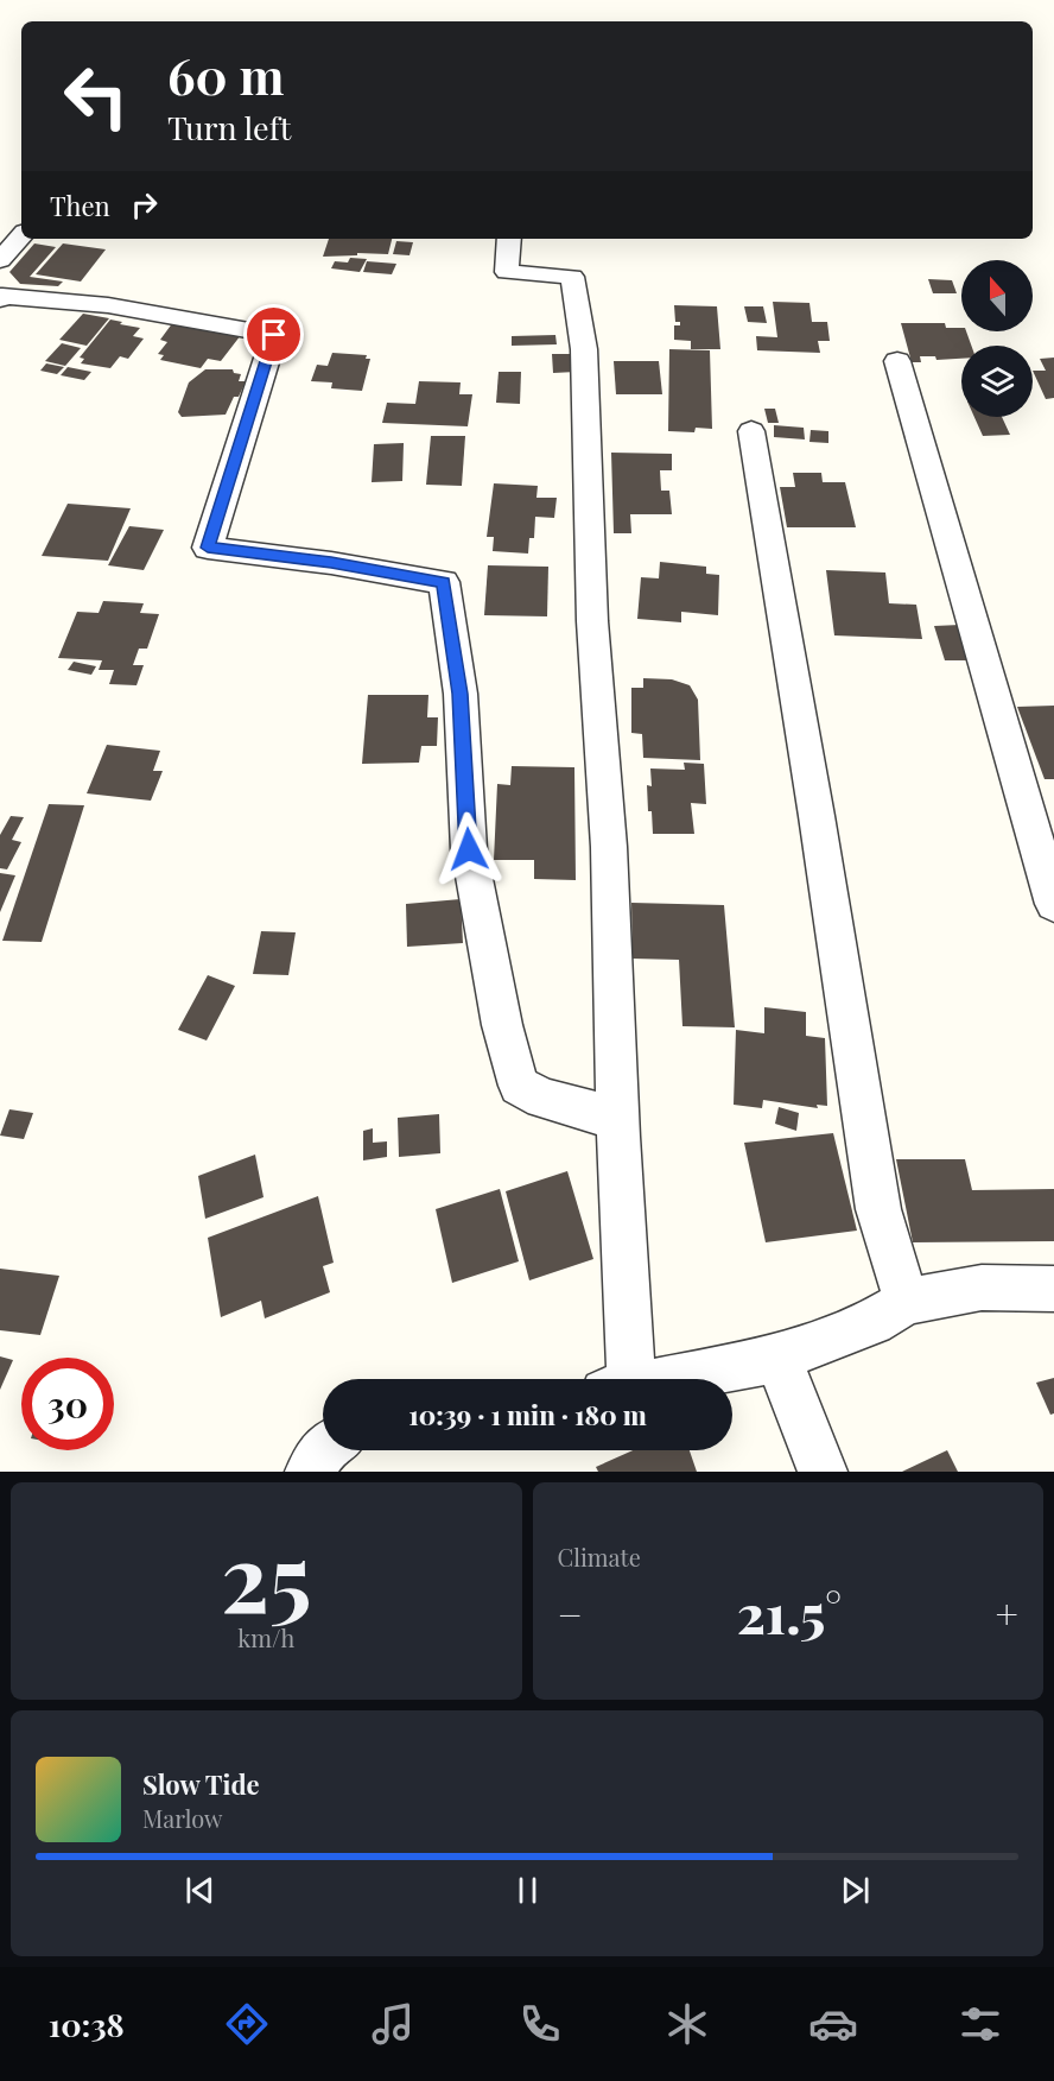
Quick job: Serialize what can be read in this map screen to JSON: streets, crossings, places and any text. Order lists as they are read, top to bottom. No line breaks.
{"north":"top","page":{"turn":["60 m","Turn left"],"then":"Then","limit":"30","trip":"10:39 · 1 min · 180 m","tile":[["25","km/h"],"Climate"],"heat":["−","21.5°","+"],"song":["Slow Tide","Marlow"],"tabs":"10:38"}}
